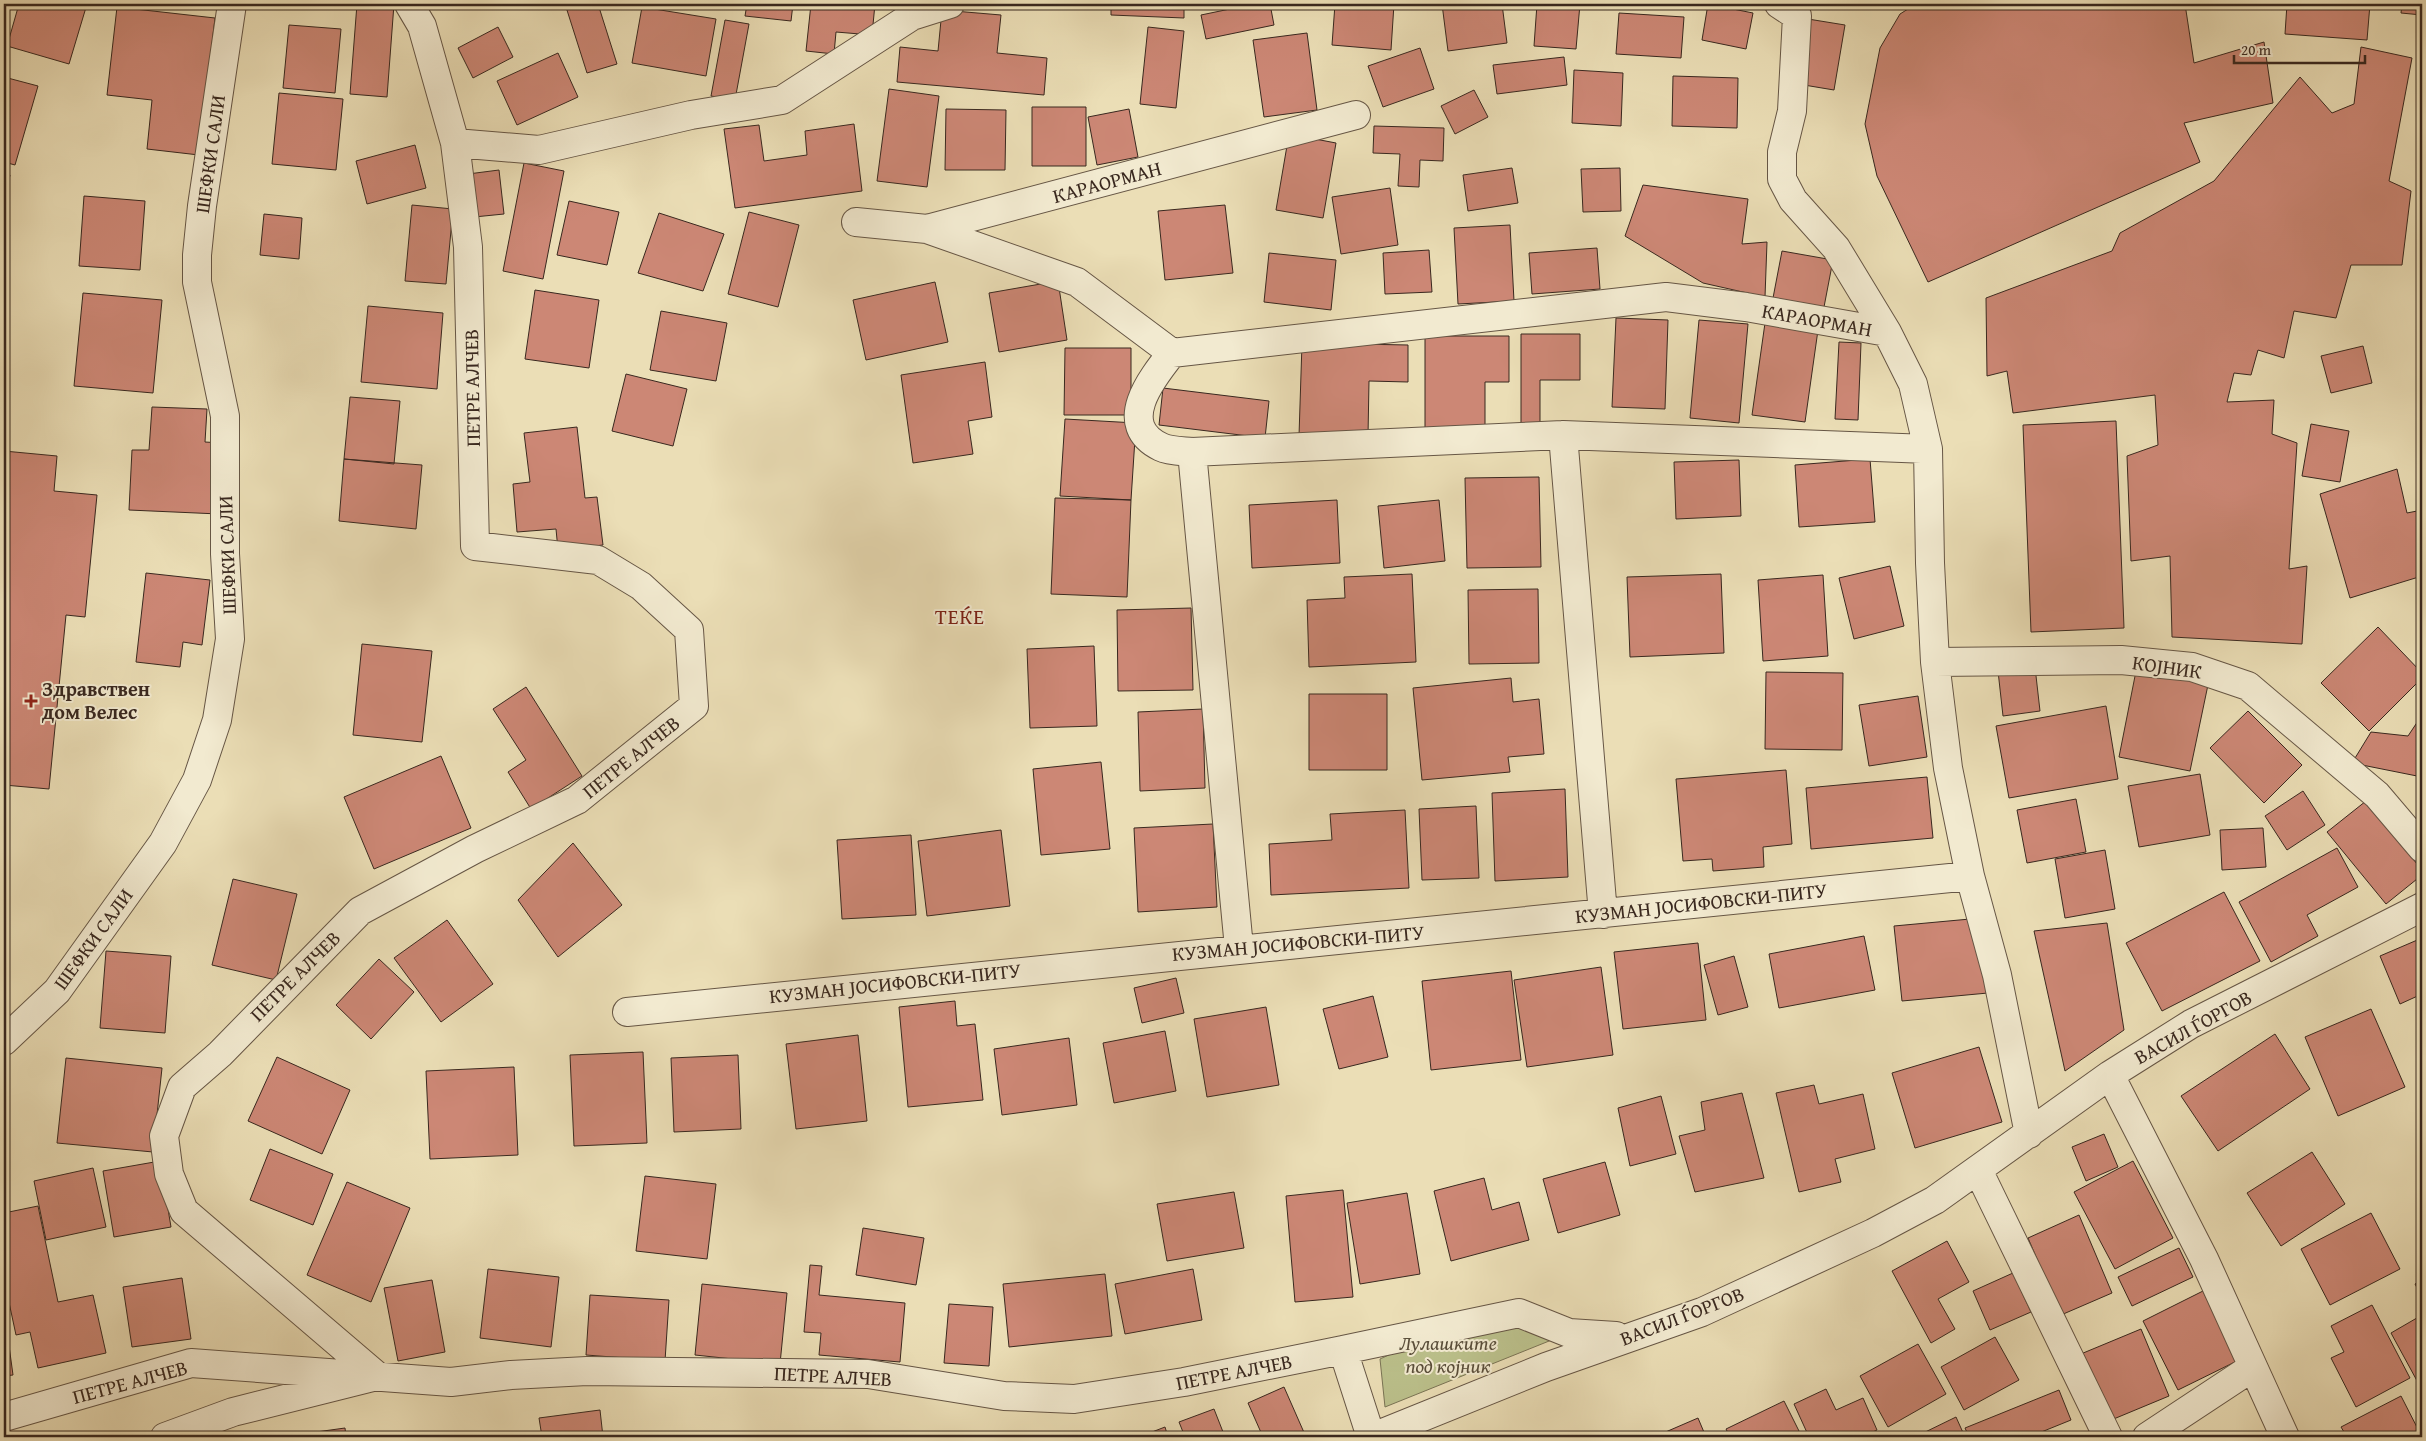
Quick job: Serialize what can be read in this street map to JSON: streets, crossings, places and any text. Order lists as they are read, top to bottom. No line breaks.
{"streets":{"street":["ШЕФКИ САЛИ","КАРАОРМАН","ПЕТРЕ АЛЧЕВ","КОЈНИК","КУЗМАН ЈОСИФОВСКИ-ПИТУ","ВАСИЛ ЃОРГОВ"]},"crossings":[["ПЕТРЕ АЛЧЕВ","ВАСИЛ ЃОРГОВ"]],"districts":["ТЕЌЕ"],"parks":["Лулашките под којник"],"places":{"health":["Здравствен дом Велес"]},"scale_bar":"20 m"}
